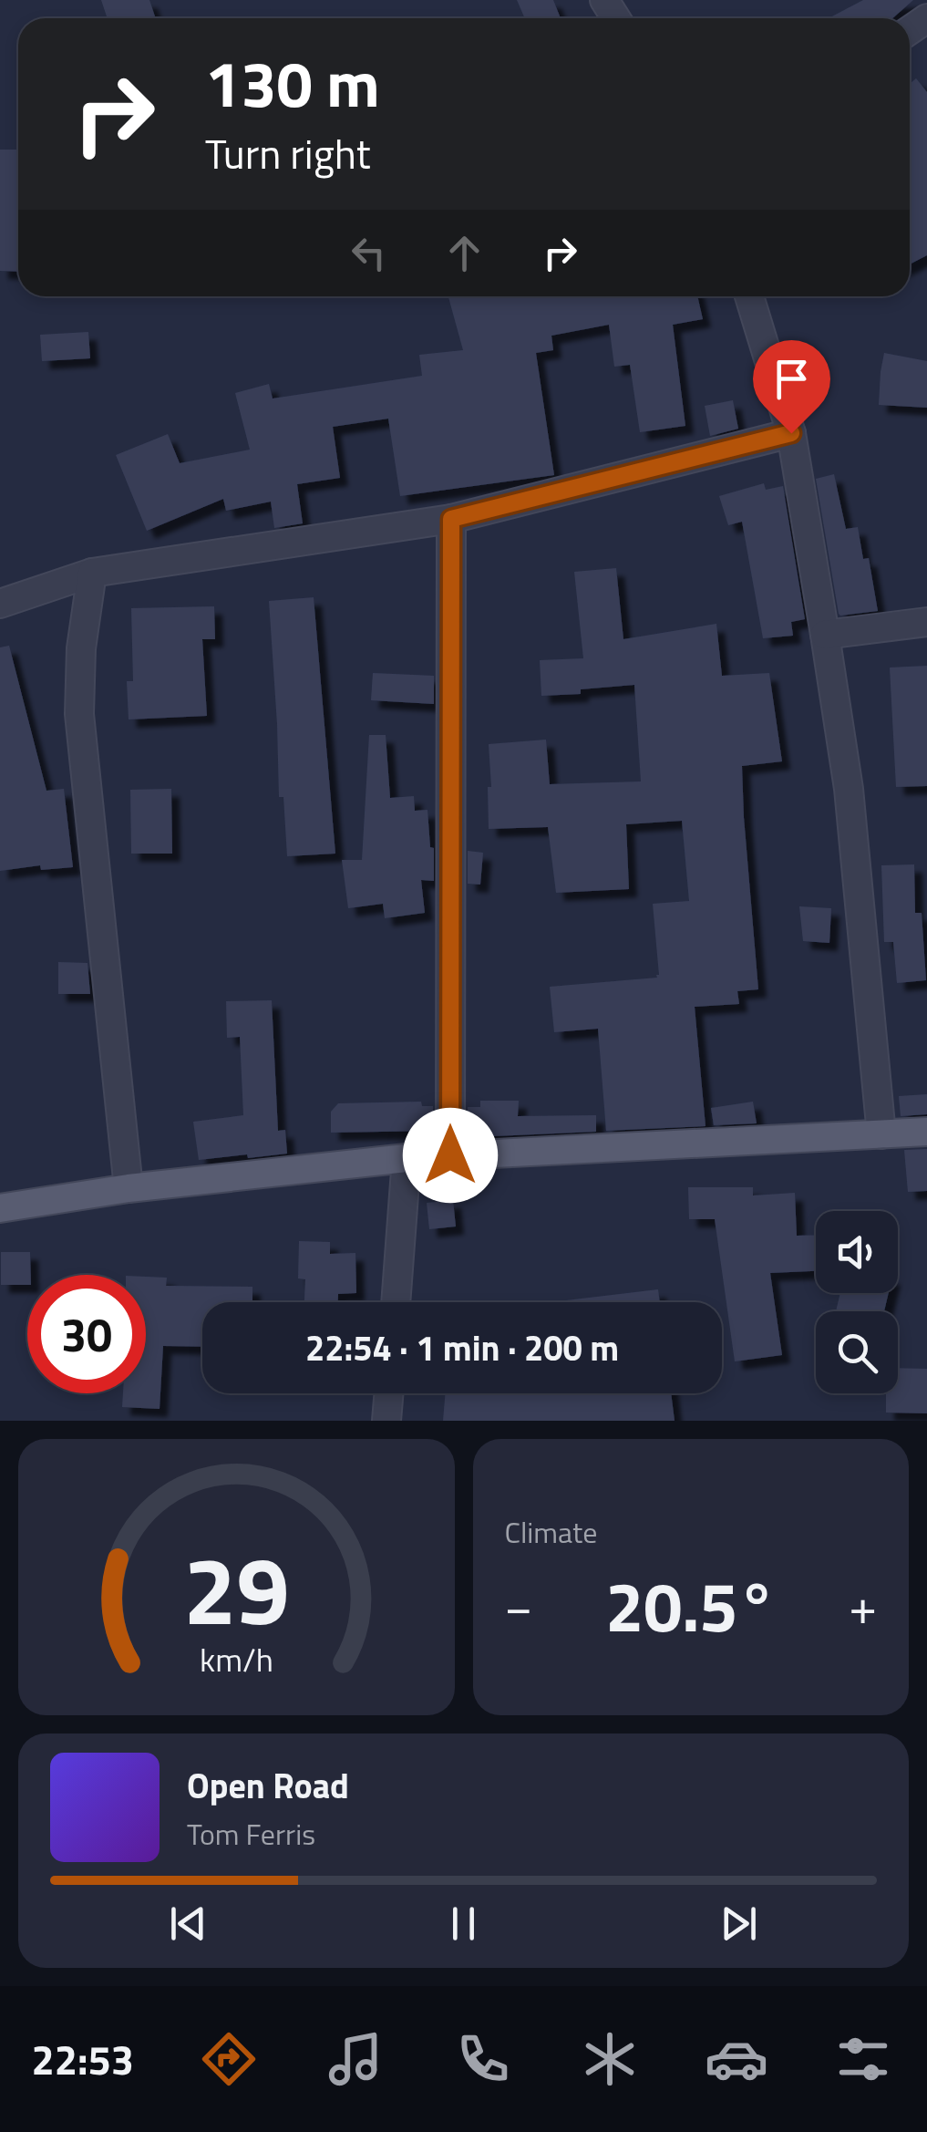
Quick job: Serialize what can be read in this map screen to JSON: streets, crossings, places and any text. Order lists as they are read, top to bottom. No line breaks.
{"page":{"turn":["130 m","Turn right"],"limit":"30","trip":"22:54 · 1 min · 200 m","tile":"Climate","heat":["−","20.5°","+"],"song":["Open Road","Tom Ferris"],"tabs":"22:53","gauge":["29","km/h"]}}
